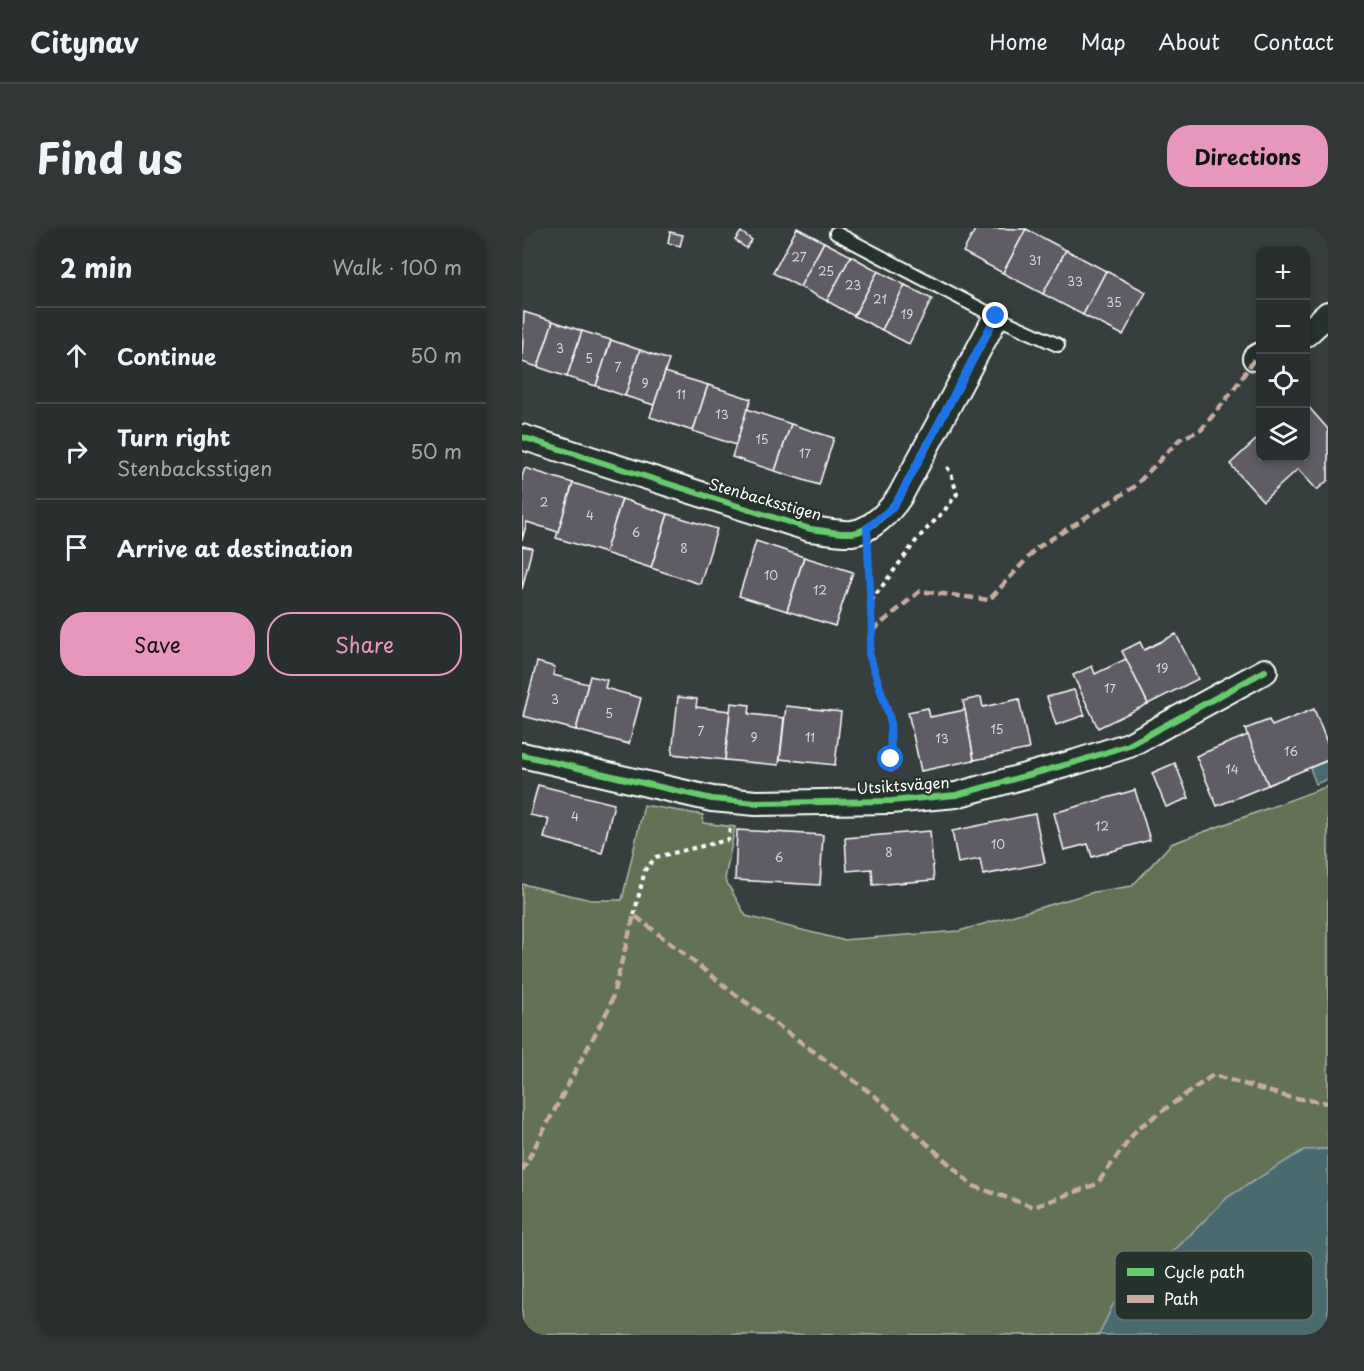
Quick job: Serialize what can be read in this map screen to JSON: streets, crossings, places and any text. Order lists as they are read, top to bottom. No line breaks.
{"streets":{"street":["Stenbacksstigen","Utsiktsvägen"]},"house_numbers":["27","31","25","33","23","21","35","19","3","5","7","9","11","13","15","17","2","4","6","8","10","12","19","17","3","5","15","7","9","11","13","16","14","4","12","10","8","6"],"legend":["Cycle path","Path"],"page":{"header":"Citynav","nav":["Home","Map","About","Contact"],"title":"Find us","buttons":["Directions",["Save","Share"]],"heading":["2 min","Walk · 100 m"],"map_buttons":["+","−"],"list":[["Continue","50 m"],["Turn right","Stenbacksstigen","50 m"],"Arrive at destination"]}}
